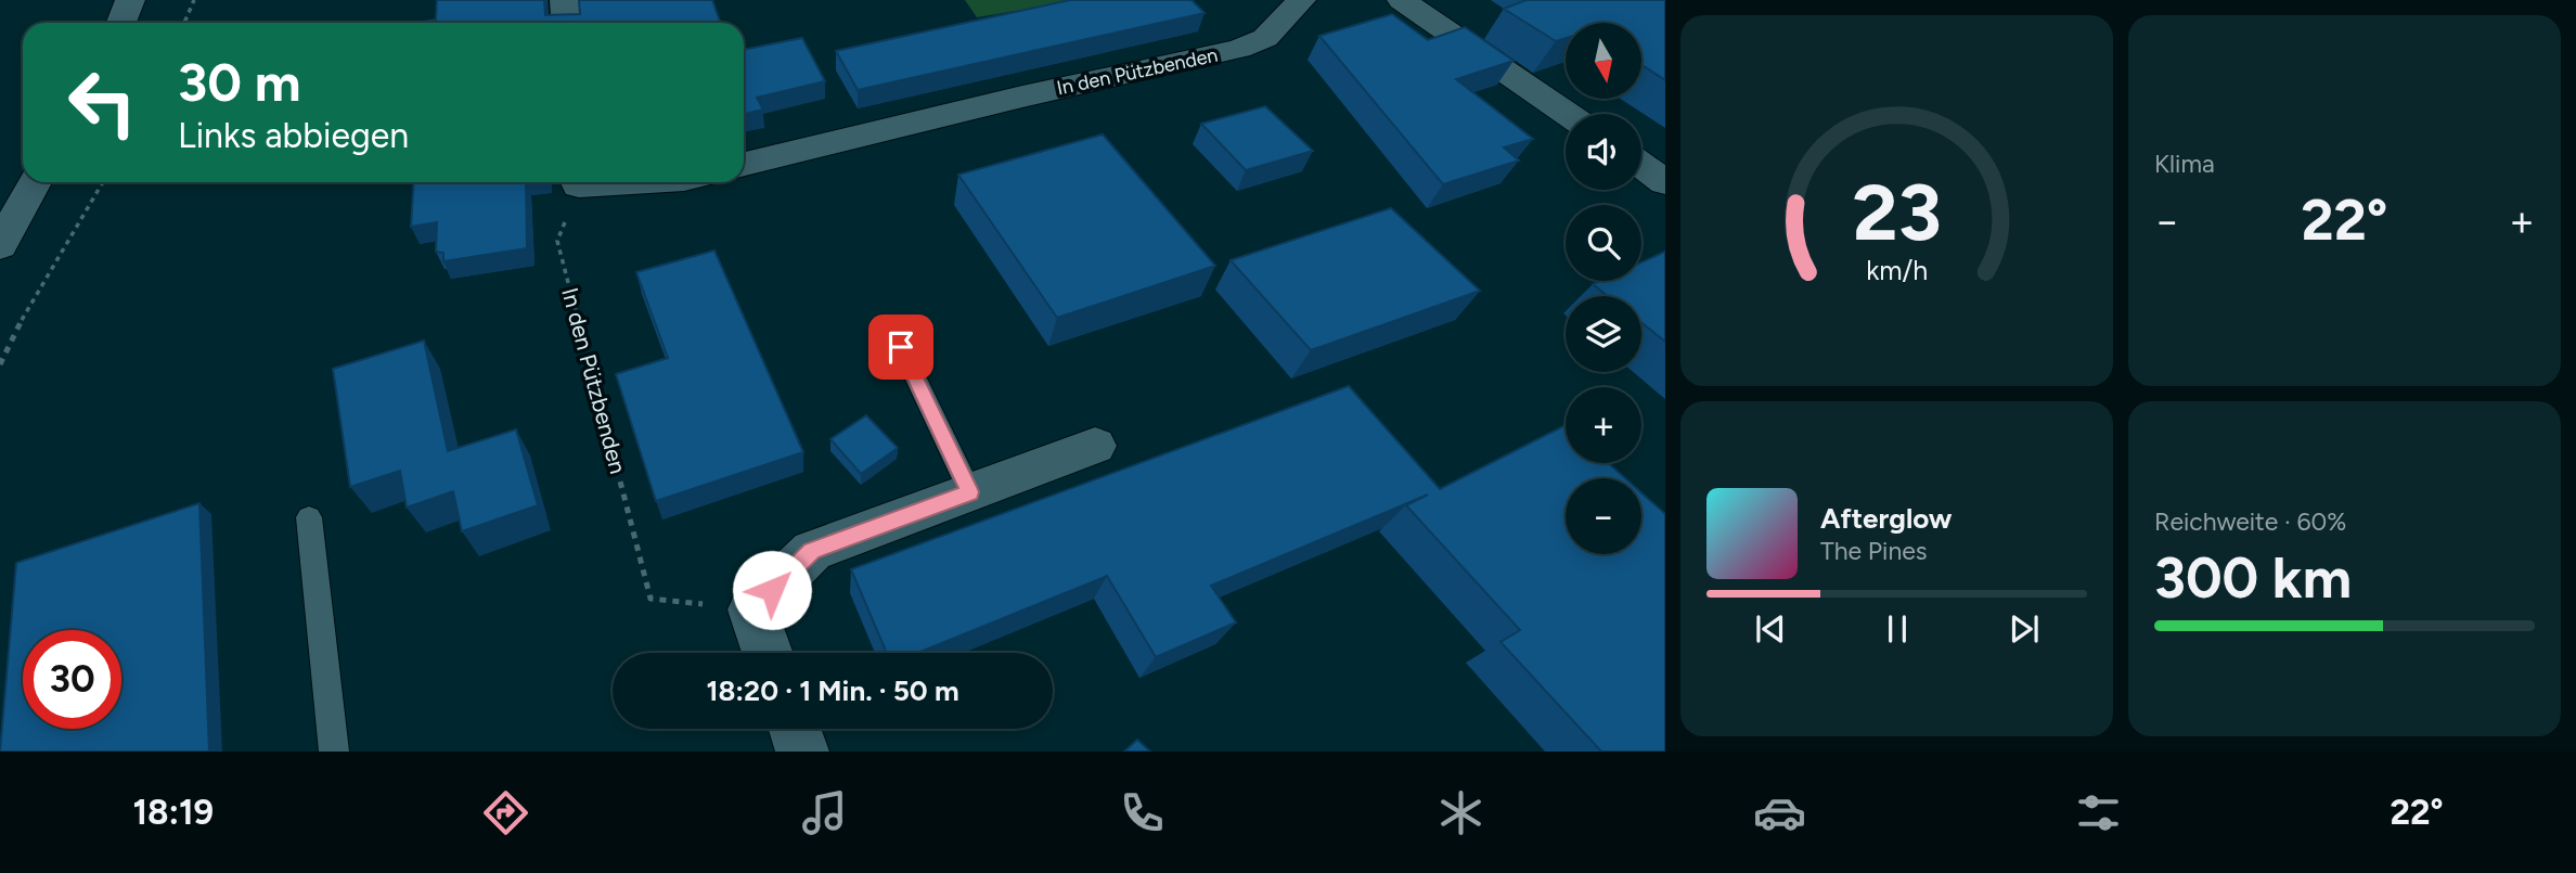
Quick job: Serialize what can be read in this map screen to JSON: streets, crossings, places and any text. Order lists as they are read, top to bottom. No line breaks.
{"streets":{"street":["In den Pützbenden"]},"north":"bottom","page":{"tile":["Klima",["Reichweite · 60%","300 km"]],"map_buttons":["+","−"],"turn":["30 m","Links abbiegen"],"heat":["−","22°","+"],"song":["Afterglow","The Pines"],"limit":"30","trip":"18:20 · 1 Min. · 50 m","tabs":["18:19","22°"],"gauge":["23","km/h"]}}
